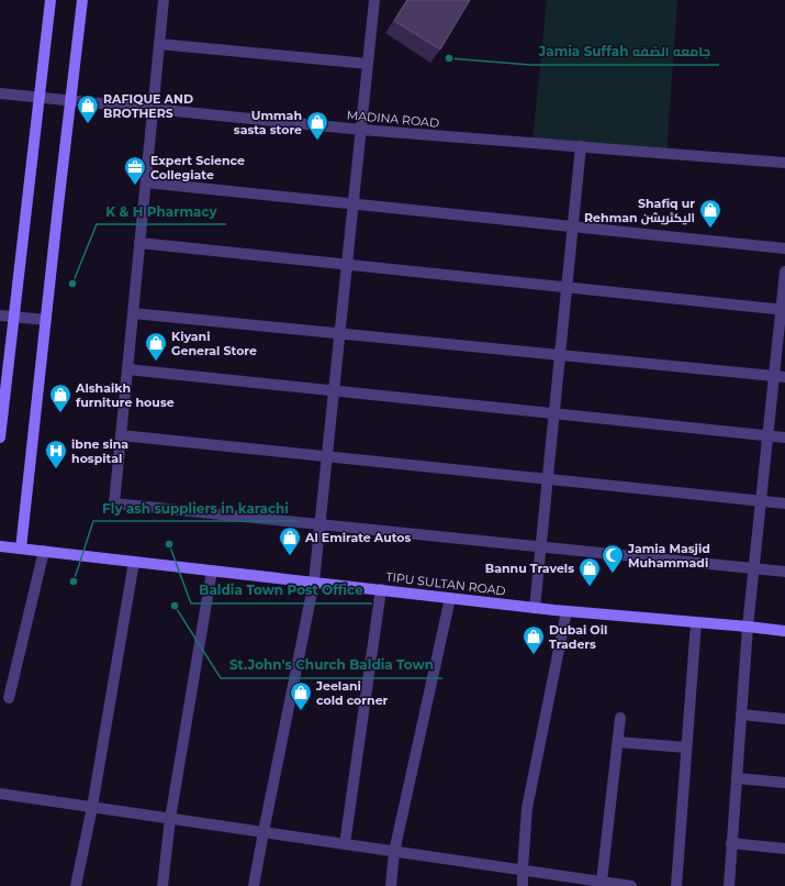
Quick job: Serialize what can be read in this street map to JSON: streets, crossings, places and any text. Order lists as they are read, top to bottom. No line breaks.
{"streets":{"main road":["TIPU SULTAN ROAD"],"street":["MADINA ROAD"]},"places":{"other":["Jamia Suffah جامعه الصّفه","K & H Pharmacy","Baldia Town Post Office","Fly ash suppliers in karachi","St.John's Church Baldia Town"],"shop":["RAFIQUE AND BROTHERS","Ummah sasta store","Shafiq ur Rehman الیکٹریشن","Kiyani General Store","Alshaikh furniture house","Al Emirate Autos","Bannu Travels","Dubai Oil Traders","Jeelani cold corner"],"office":["Expert Science Collegiate"],"hospital":["ibne sina hospital"],"mosque":["Jamia Masjid Muhammadi"]}}
